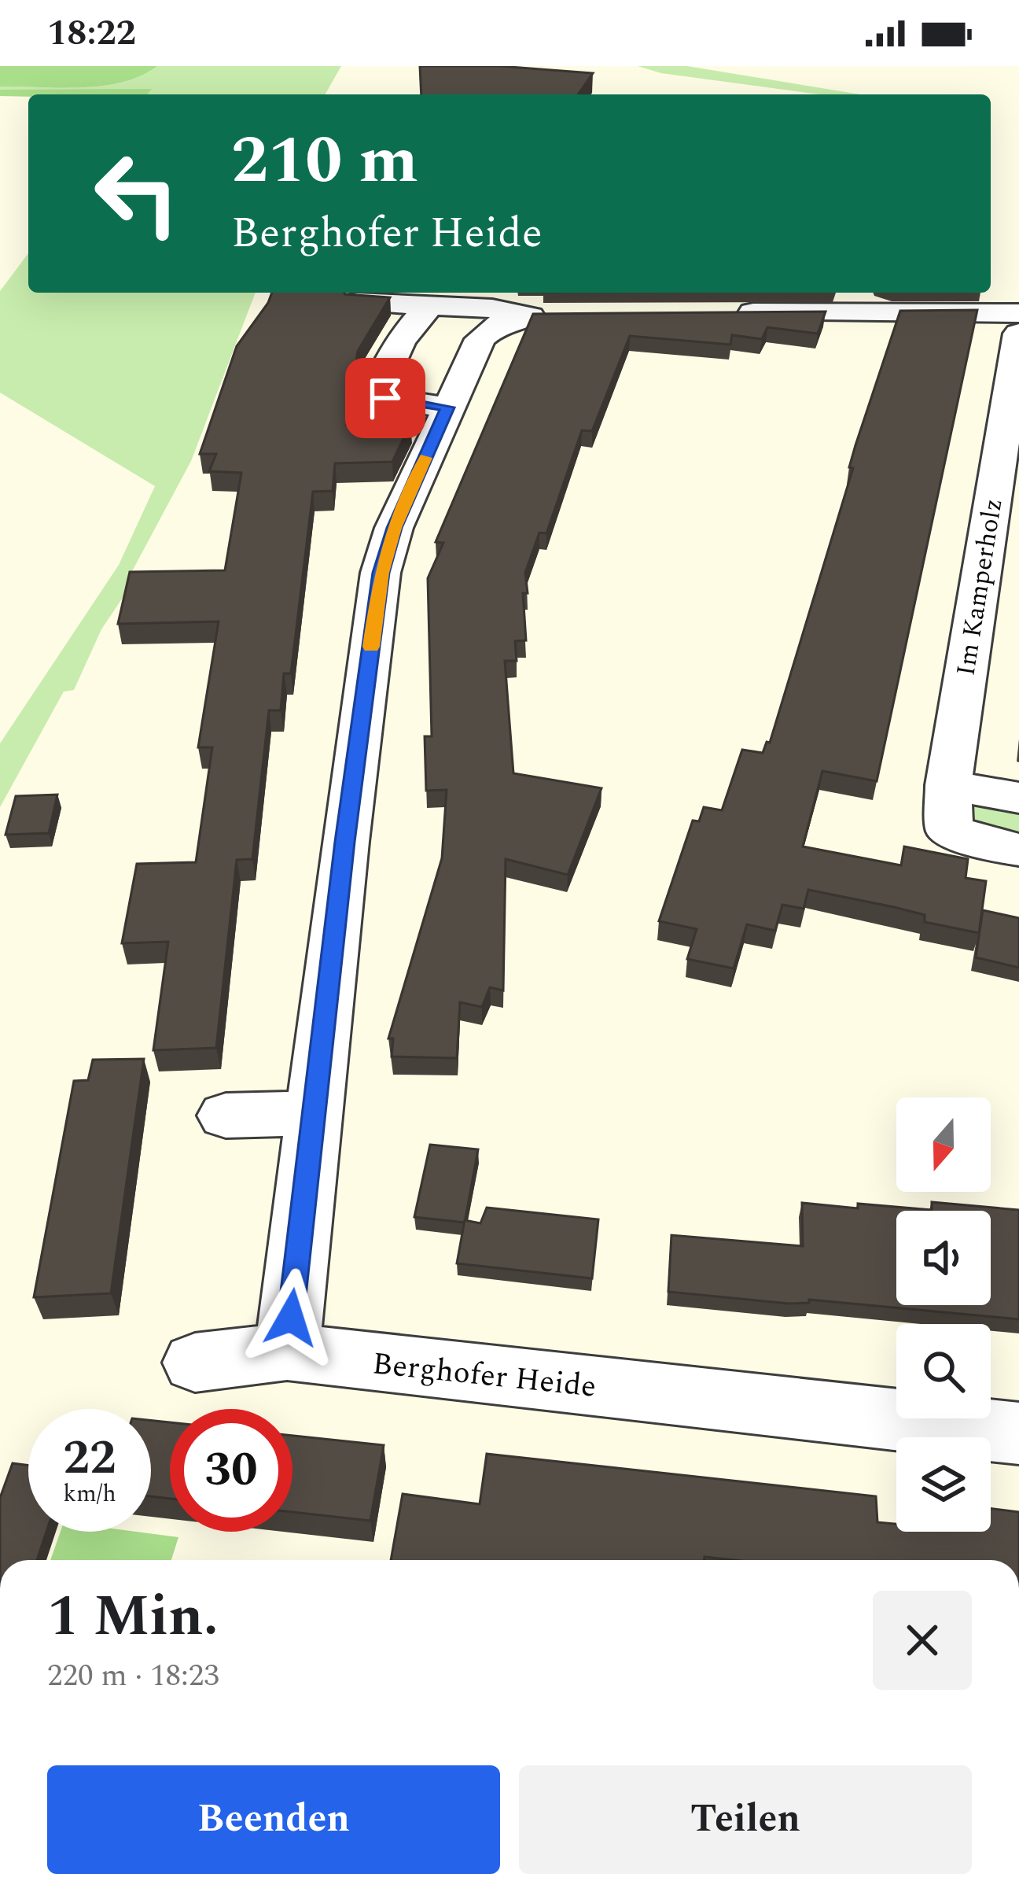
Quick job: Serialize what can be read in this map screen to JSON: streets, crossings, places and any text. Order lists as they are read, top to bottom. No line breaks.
{"streets":{"street":["Im Kamperholz","Berghofer Heide"]},"north":"bottom","page":{"status":"18:22","turn":["210 m","Berghofer Heide"],"speed":"22 km/h","limit":"30","heading":["1 Min.","220 m · 18:23"],"buttons":["Beenden","Teilen"]}}
